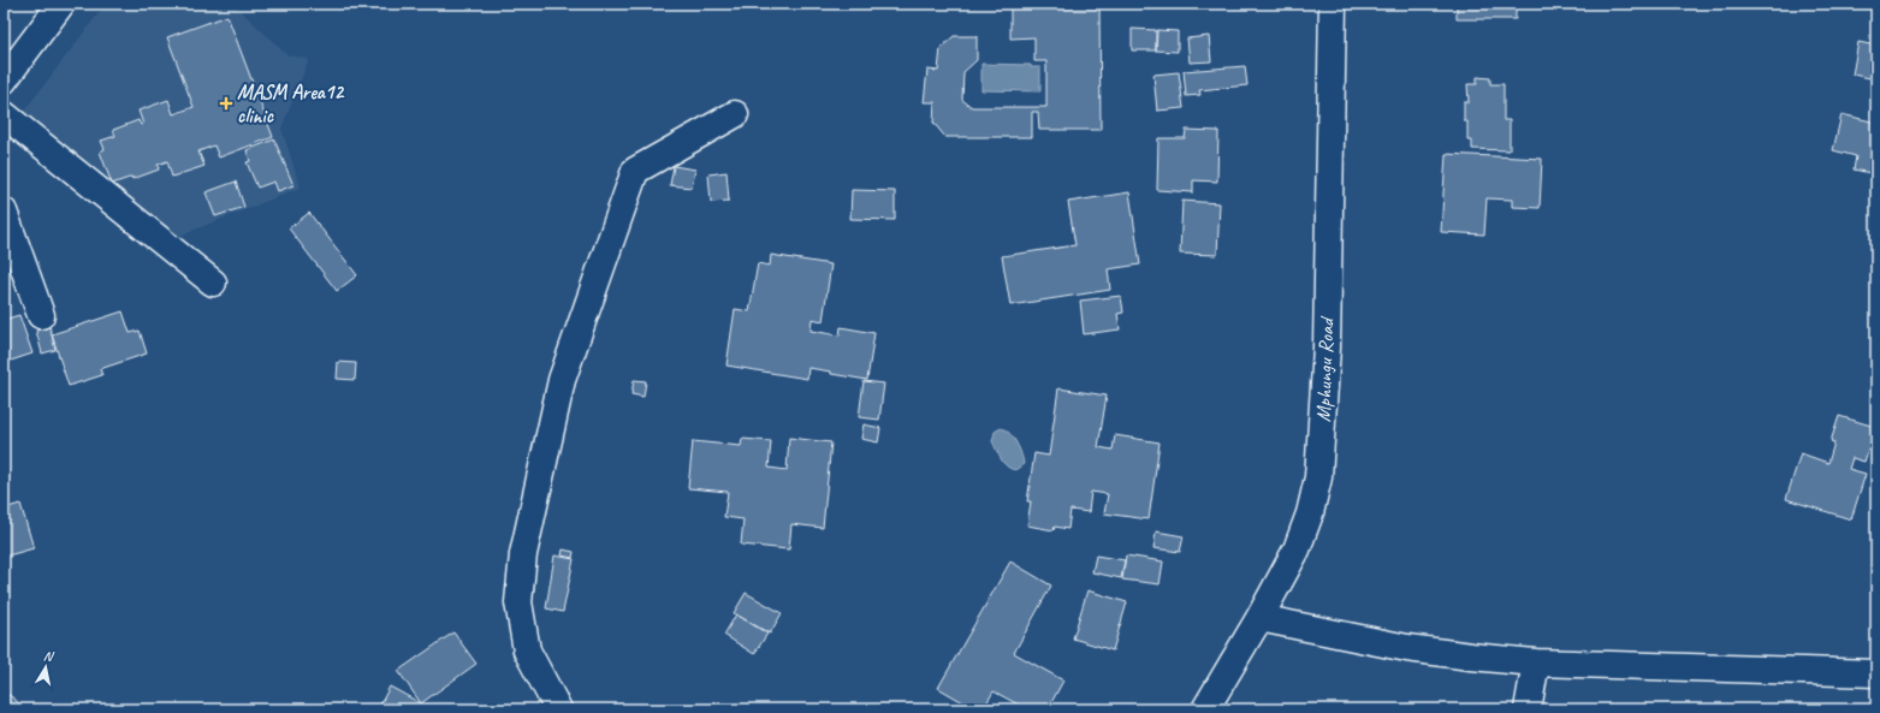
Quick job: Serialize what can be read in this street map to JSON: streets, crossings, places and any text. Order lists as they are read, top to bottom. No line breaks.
{"streets":{"street":["Mphungu Road"]},"places":{"health":["MASM Area12 clinic"]},"north":"top"}
